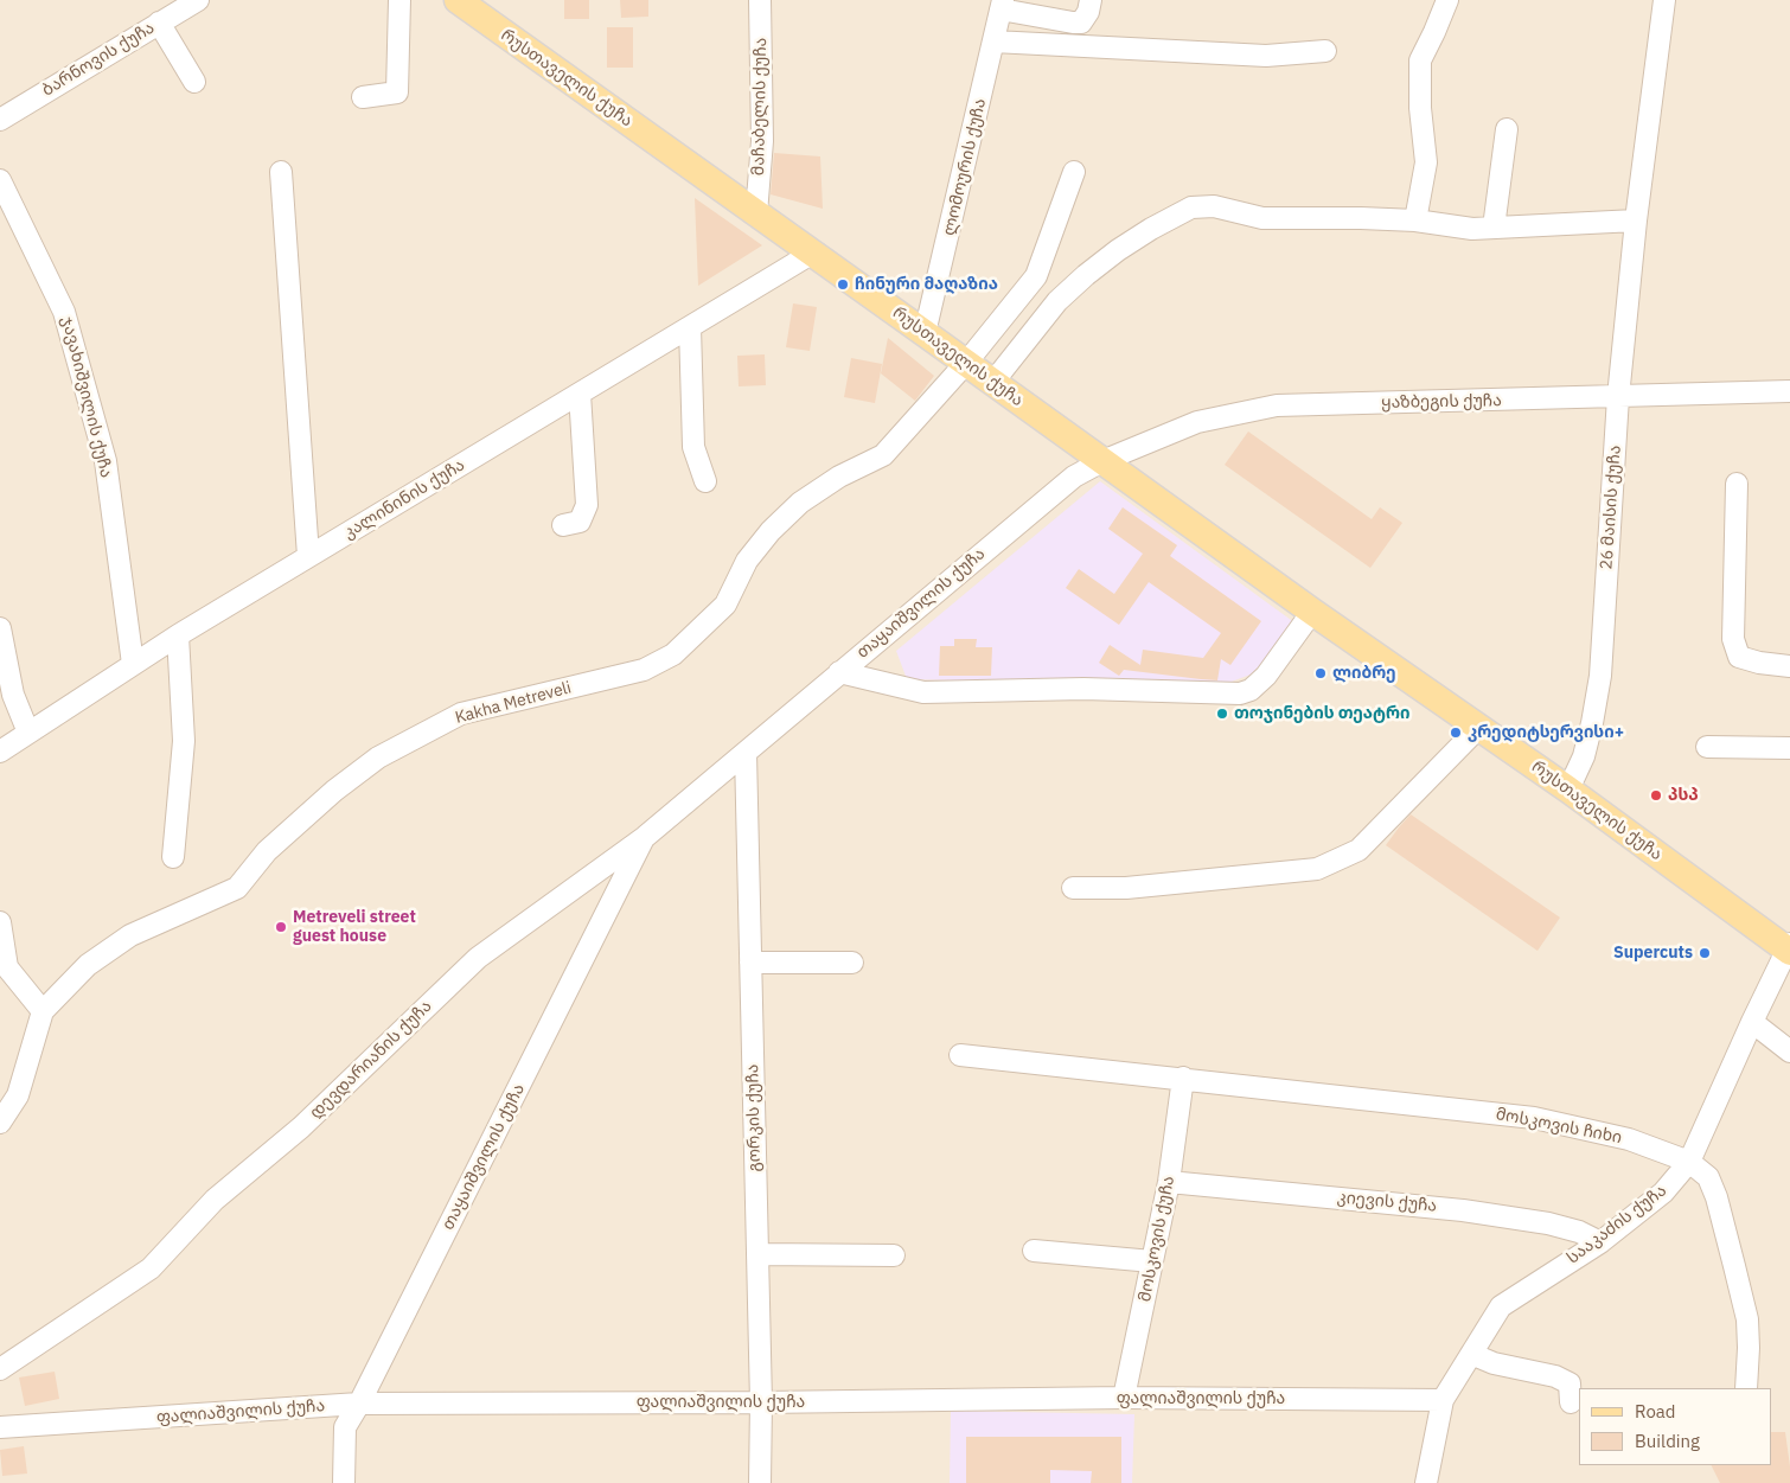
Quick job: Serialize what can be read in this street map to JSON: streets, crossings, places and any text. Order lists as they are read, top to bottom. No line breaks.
{"streets":{"main road":["რუსთაველის ქუჩა"],"street":["ბარნოვის ქუჩა","მაჩაბელის ქუჩა","ლომოურის ქუჩა","ჯავახიშვილის ქუჩა","ყაზბეგის ქუჩა","კალინინის ქუჩა","26 მაისის ქუჩა","თაყაიშვილის ქუჩა","Kakha Metreveli","დევდარიანის ქუჩა","გორკის ქუჩა","მოსკოვის ჩიხი","კიევის ქუჩა","სააკაძის ქუჩა","მოსკოვის ქუჩა","ფალიაშვილის ქუჩა"]},"crossings":[["რუსთაველის ქუჩა","მაჩაბელის ქუჩა"],["რუსთაველის ქუჩა","ლომოურის ქუჩა"],["რუსთაველის ქუჩა","ყაზბეგის ქუჩა"],["რუსთაველის ქუჩა","კალინინის ქუჩა"],["რუსთაველის ქუჩა","26 მაისის ქუჩა"],["რუსთაველის ქუჩა","თაყაიშვილის ქუჩა"],["რუსთაველის ქუჩა","Kakha Metreveli"],["რუსთაველის ქუჩა","სააკაძის ქუჩა"],["ჯავახიშვილის ქუჩა","კალინინის ქუჩა"],["ყაზბეგის ქუჩა","26 მაისის ქუჩა"],["ყაზბეგის ქუჩა","თაყაიშვილის ქუჩა"],["თაყაიშვილის ქუჩა","დევდარიანის ქუჩა"],["თაყაიშვილის ქუჩა","გორკის ქუჩა"],["თაყაიშვილის ქუჩა","ფალიაშვილის ქუჩა"],["დევდარიანის ქუჩა","გორკის ქუჩა"],["გორკის ქუჩა","ფალიაშვილის ქუჩა"],["მოსკოვის ჩიხი","სააკაძის ქუჩა"],["მოსკოვის ჩიხი","მოსკოვის ქუჩა"],["კიევის ქუჩა","სააკაძის ქუჩა"],["კიევის ქუჩა","მოსკოვის ქუჩა"],["სააკაძის ქუჩა","ფალიაშვილის ქუჩა"],["მოსკოვის ქუჩა","ფალიაშვილის ქუჩა"]],"places":["ჩინური მაღაზია","ლიბრე","თოჯინების თეატრი","კრედიტსერვისი+","პსპ","Metreveli street guest house","Supercuts"],"legend":["Road","Building"]}
